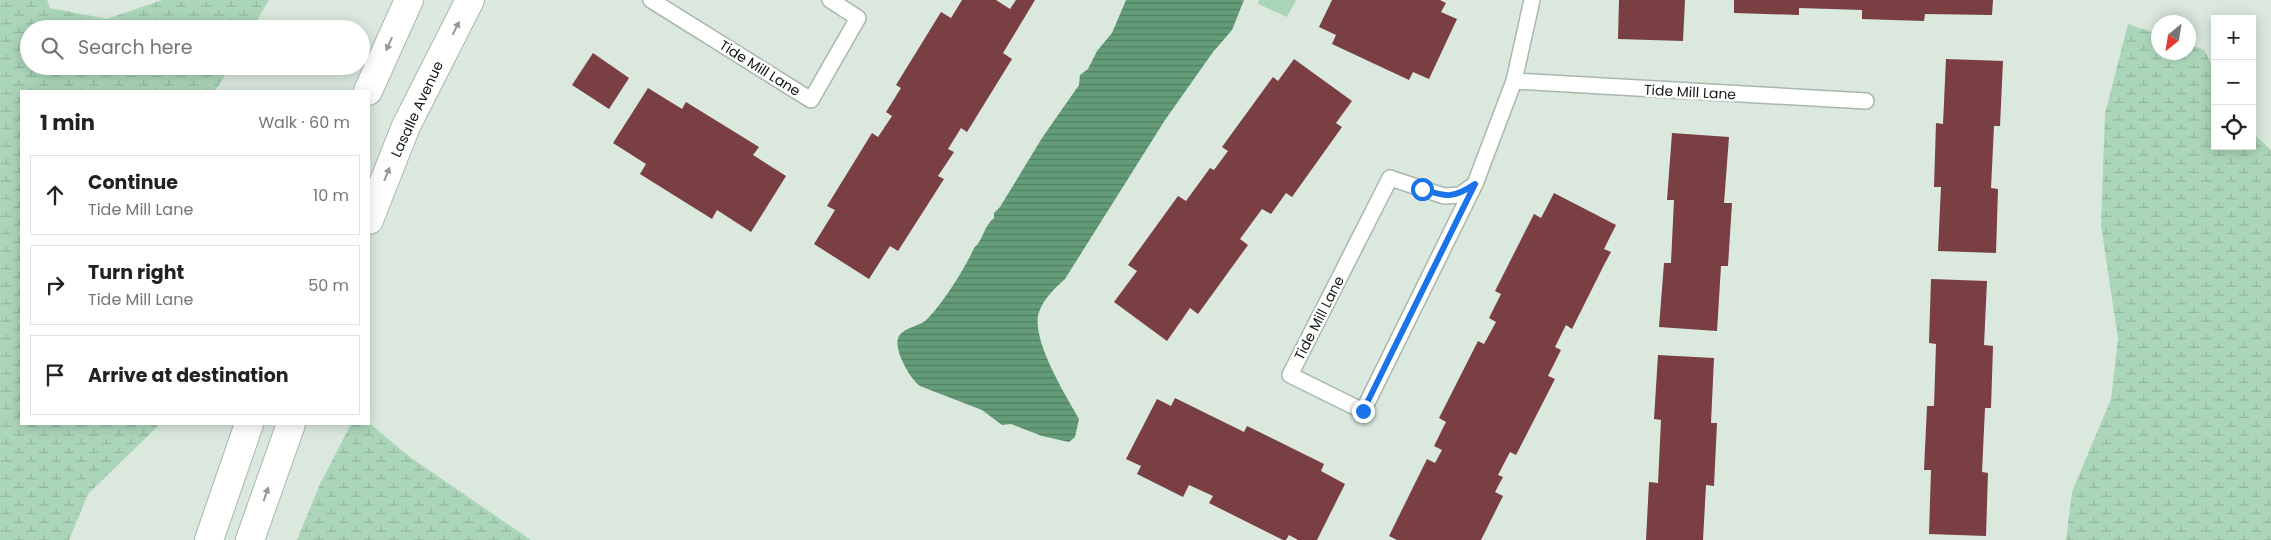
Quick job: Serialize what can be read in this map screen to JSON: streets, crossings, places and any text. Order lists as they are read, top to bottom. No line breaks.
{"streets":{"main road":["Lasalle Avenue"],"lane":["Tide Mill Lane"]},"north":"bottom left","page":{"map_buttons":["+","−"],"search":"Search here","heading":["1 min","Walk · 60 m"],"list":[["Continue","Tide Mill Lane","10 m"],["Turn right","Tide Mill Lane","50 m"],"Arrive at destination"]}}
